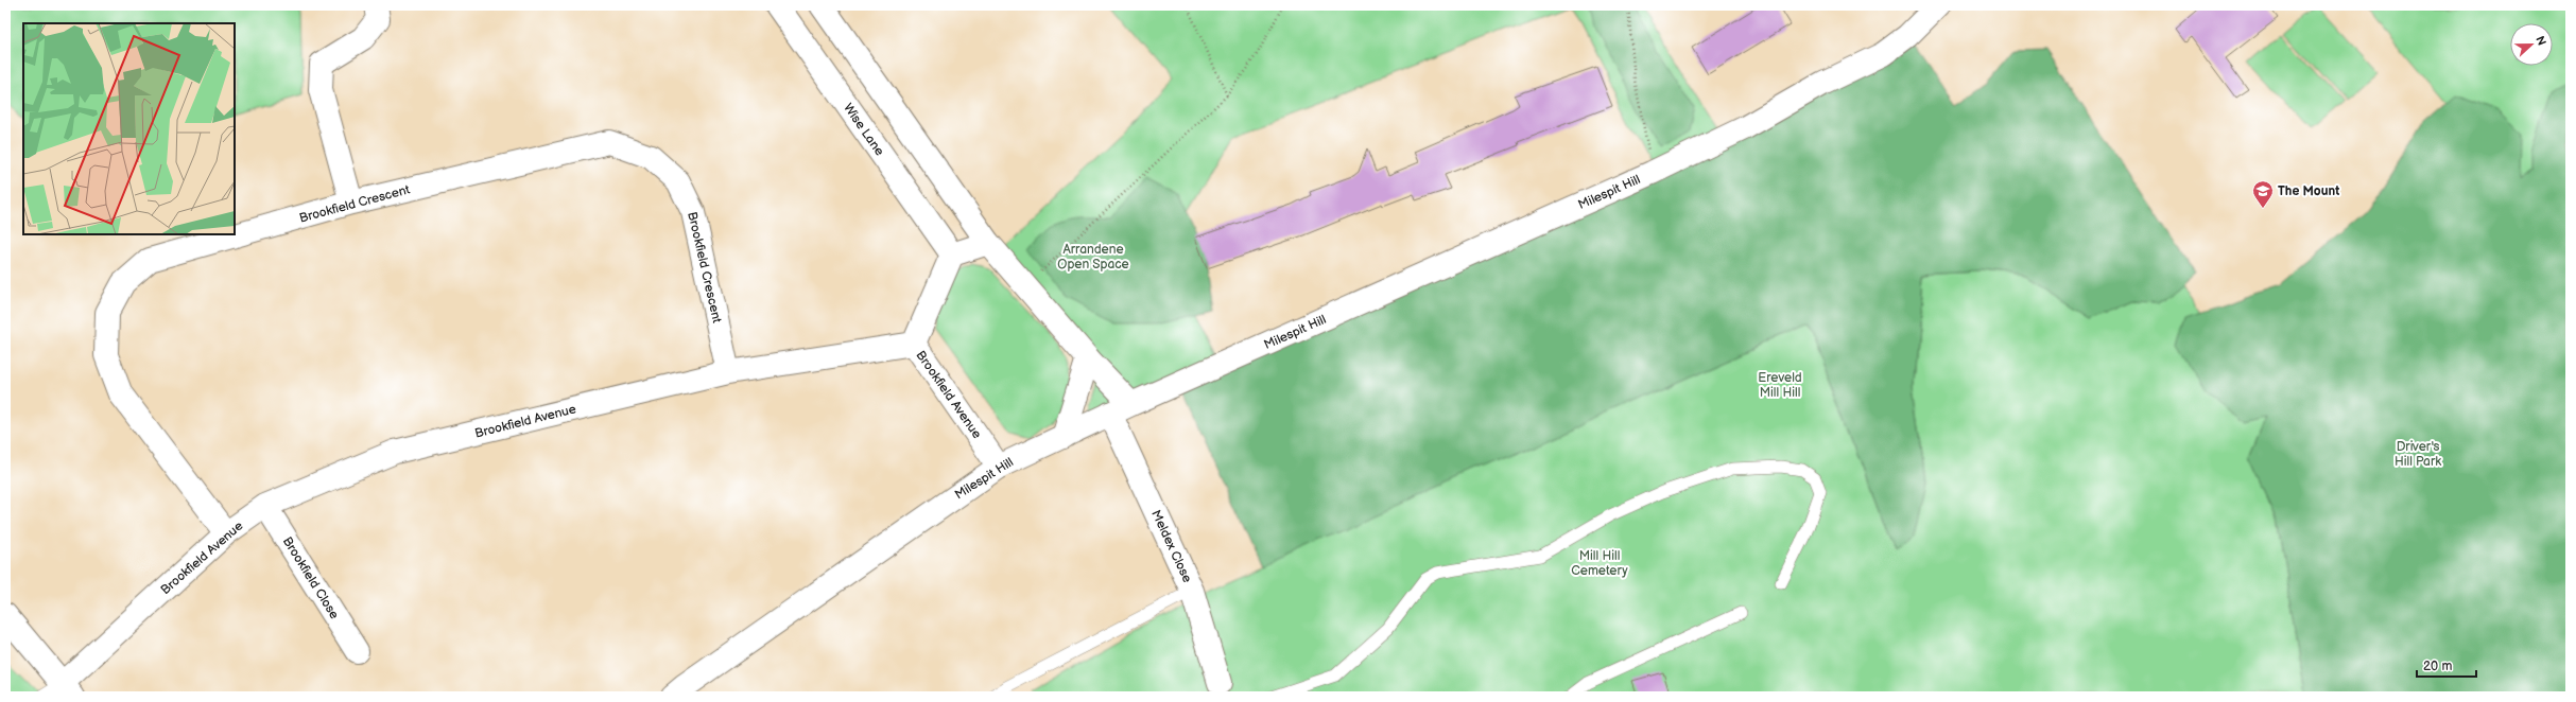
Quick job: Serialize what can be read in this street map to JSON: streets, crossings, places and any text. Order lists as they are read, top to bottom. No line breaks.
{"streets":{"street":["Wise Lane","Milespit Hill","Brookfield Crescent","Brookfield Avenue","Meldex Close","Brookfield Close"]},"crossings":[["Milespit Hill","Brookfield Avenue"],["Milespit Hill","Meldex Close"],["Brookfield Crescent","Brookfield Avenue"],["Brookfield Avenue","Brookfield Close"]],"parks":["Arrandene Open Space","Ereveld Mill Hill","Driver's Hill Park","Mill Hill Cemetery"],"places":{"school or university":["The Mount"]},"scale_bar":"20 m","north":"right"}
